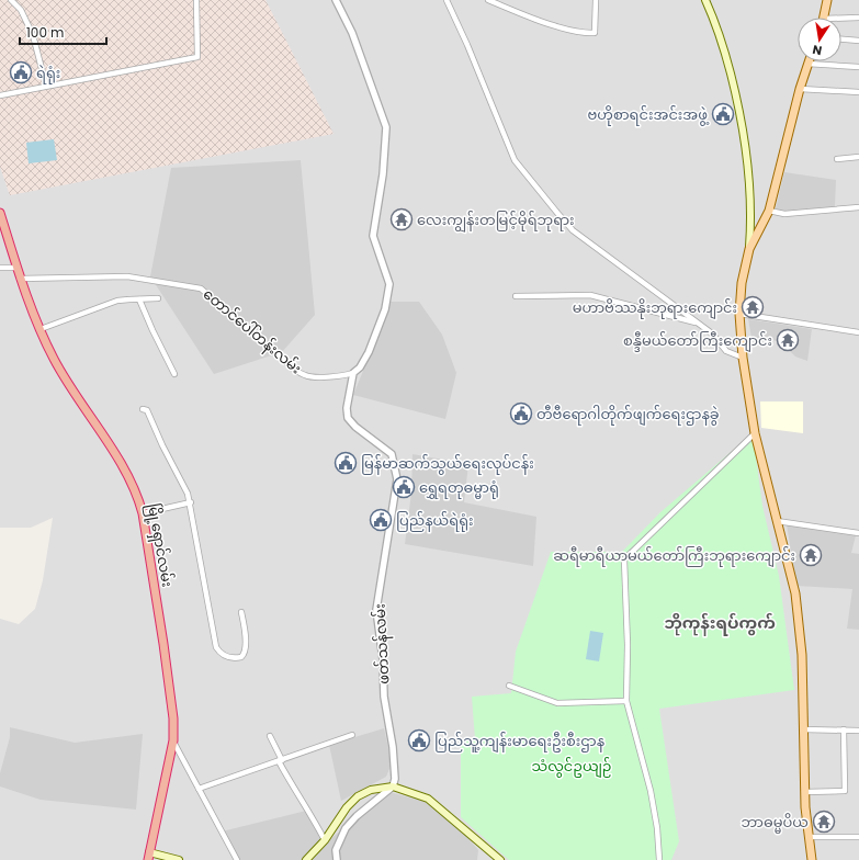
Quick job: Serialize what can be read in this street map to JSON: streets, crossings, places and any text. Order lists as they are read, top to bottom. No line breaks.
{"streets":{"highway":["မြို့ရှောင်လမ်း"],"street":["တောင်ပေါ်တန်းလမ်း","ဖတ်သန်လမ်း"]},"crossings":[["တောင်ပေါ်တန်းလမ်း","မြို့ရှောင်လမ်း"],["တောင်ပေါ်တန်းလမ်း","ဖတ်သန်လမ်း"]],"districts":["ဘိုကုန်းရပ်ကွက်"],"parks":["သံလွင်ဥယျဉ်"],"places":{"public building":["ရဲရုံး","ဗဟိုစာရင်းအင်းအဖွဲ့","တီဗီရောဂါတိုက်ဖျက်ရေးဌာနခွဲ","မြန်မာဆက်သွယ်ရေးလုပ်ငန်း","ရွှေရတုဓမ္မာရုံ","ပြည်နယ်ရဲရုံး","ပြည်သူ့ကျန်းမာရေးဦးစီးဌာန"],"temple":["လေးကျွန်းတမြင့်မိုရ်ဘုရား","မဟာဗိဿနိုးဘုရားကျောင်း","စန္ဒီမယ်တော်ကြီးကျောင်း","ဆရီမာရီယာမယ်တော်ကြီးဘုရားကျောင်း","ဘာဓမ္မပိယ"]},"scale_bar":"100 m","north":"bottom"}
